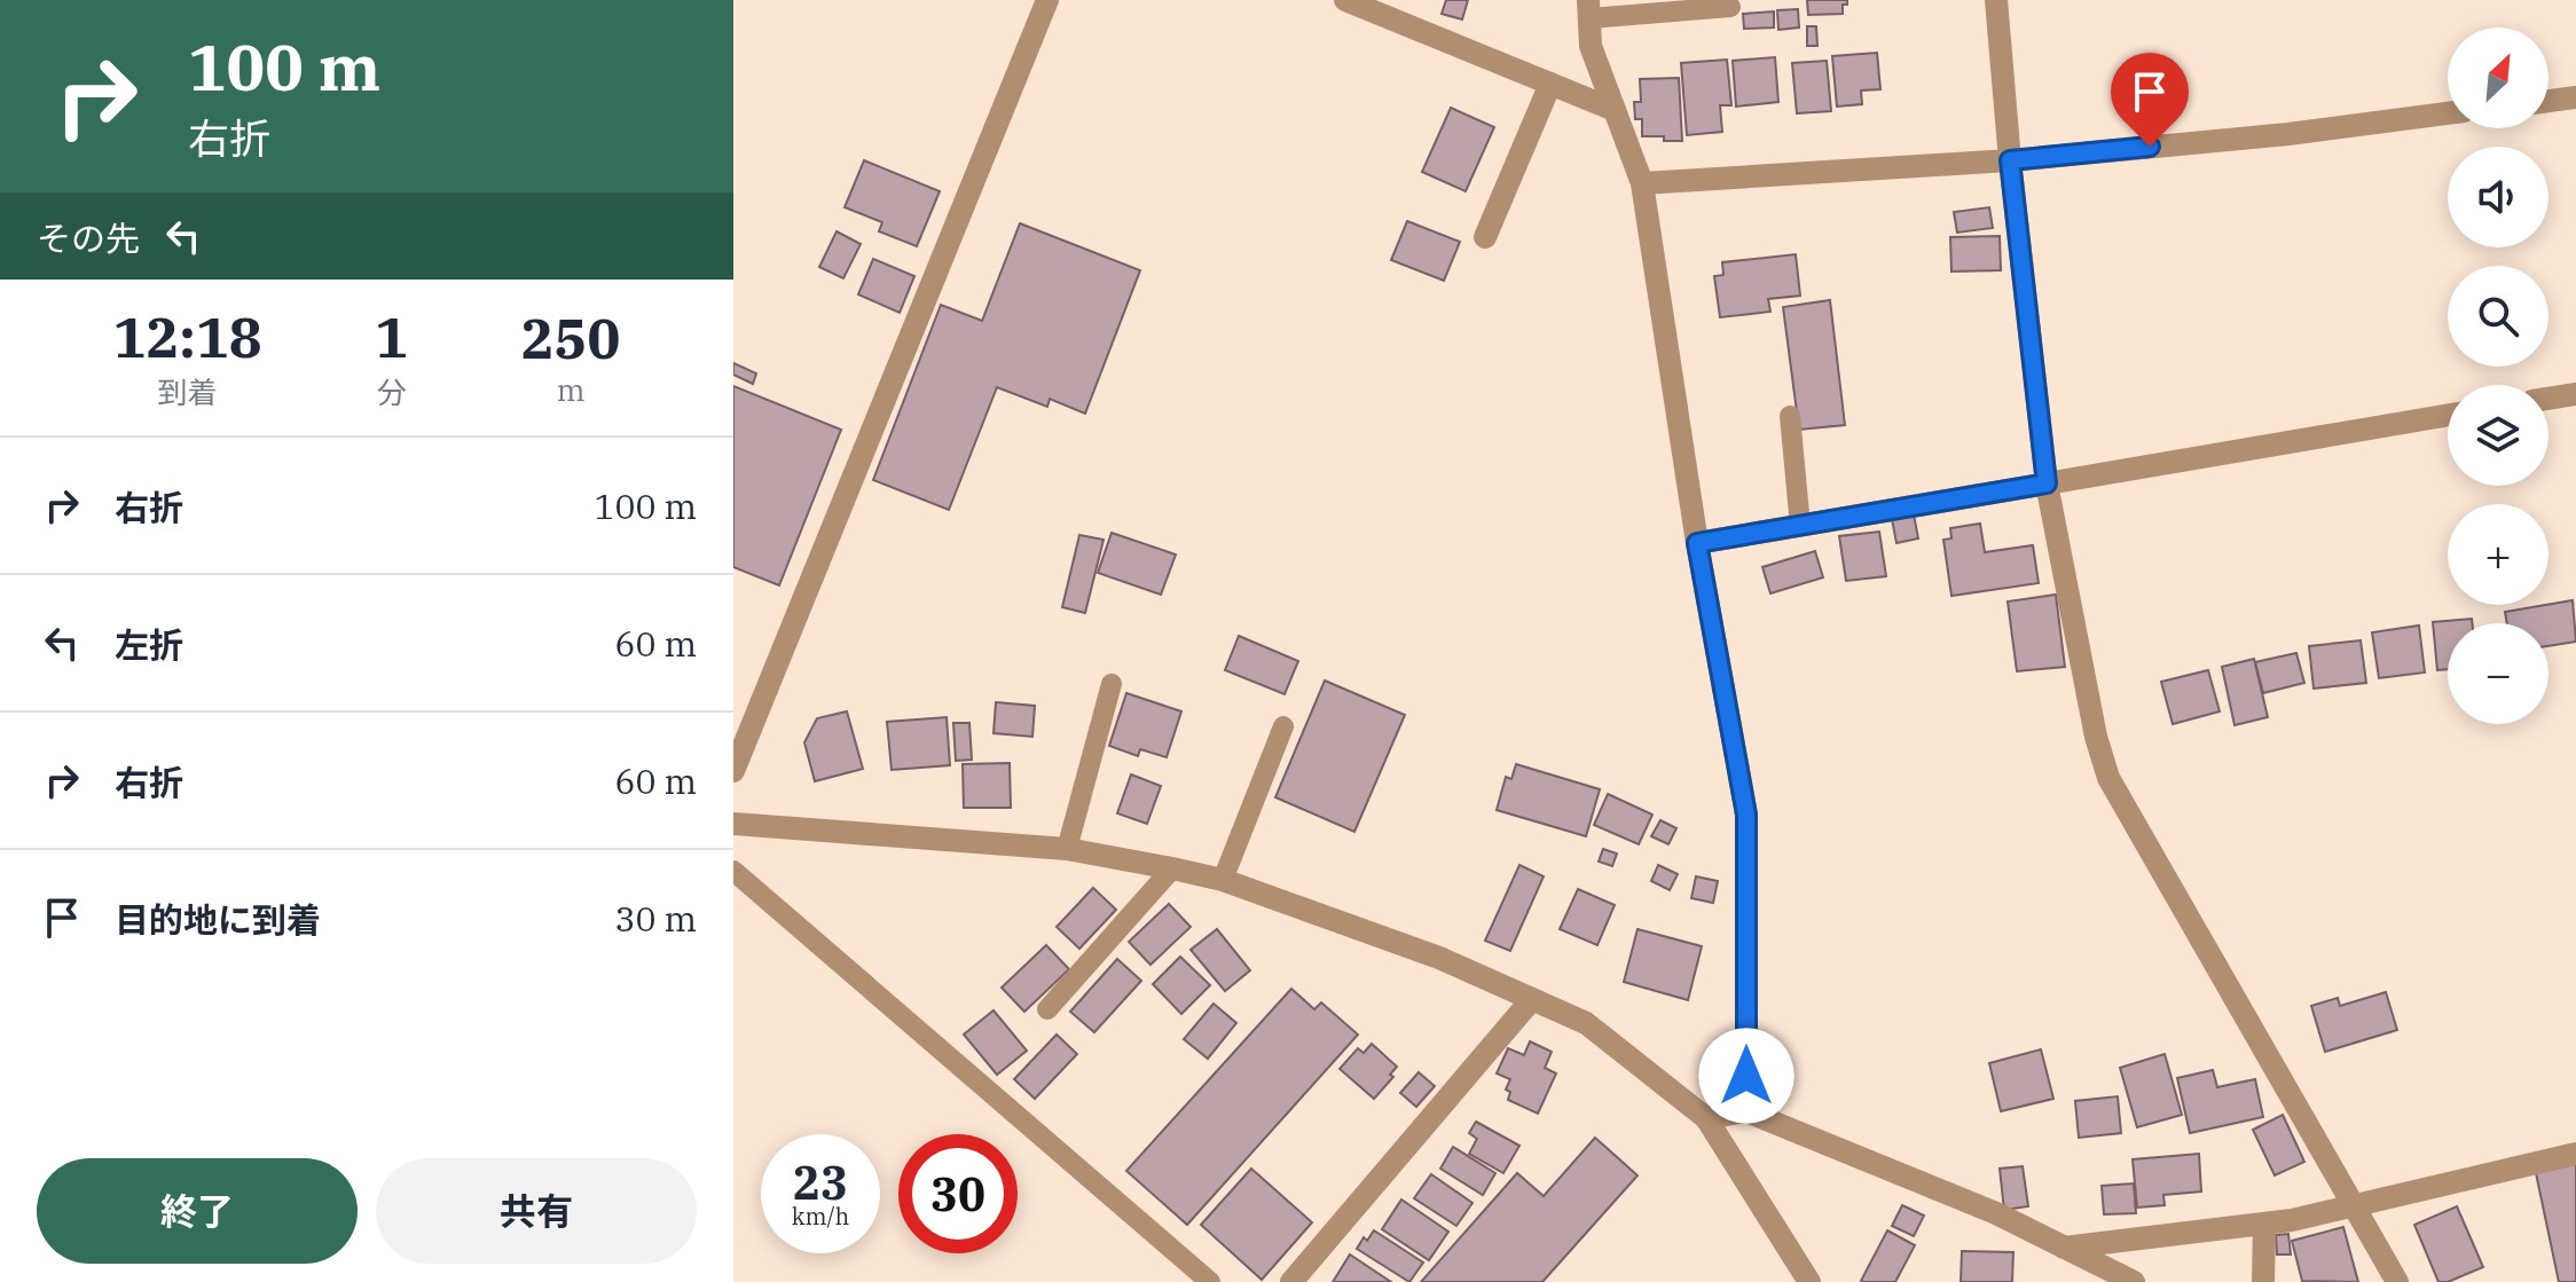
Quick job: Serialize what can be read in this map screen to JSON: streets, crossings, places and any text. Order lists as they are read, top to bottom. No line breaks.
{"north":"top right","page":{"turn":["100 m","右折"],"map_buttons":["+","−"],"then":"その先","eta":["12:18","到着","1","分","250","m"],"list":[{"name":"右折","value":"100 m"},{"name":"左折","value":"60 m"},{"name":"右折","value":"60 m"},{"name":"目的地に到着","value":"30 m"}],"speed":"23 km/h","limit":"30","buttons":["終了","共有"]}}
